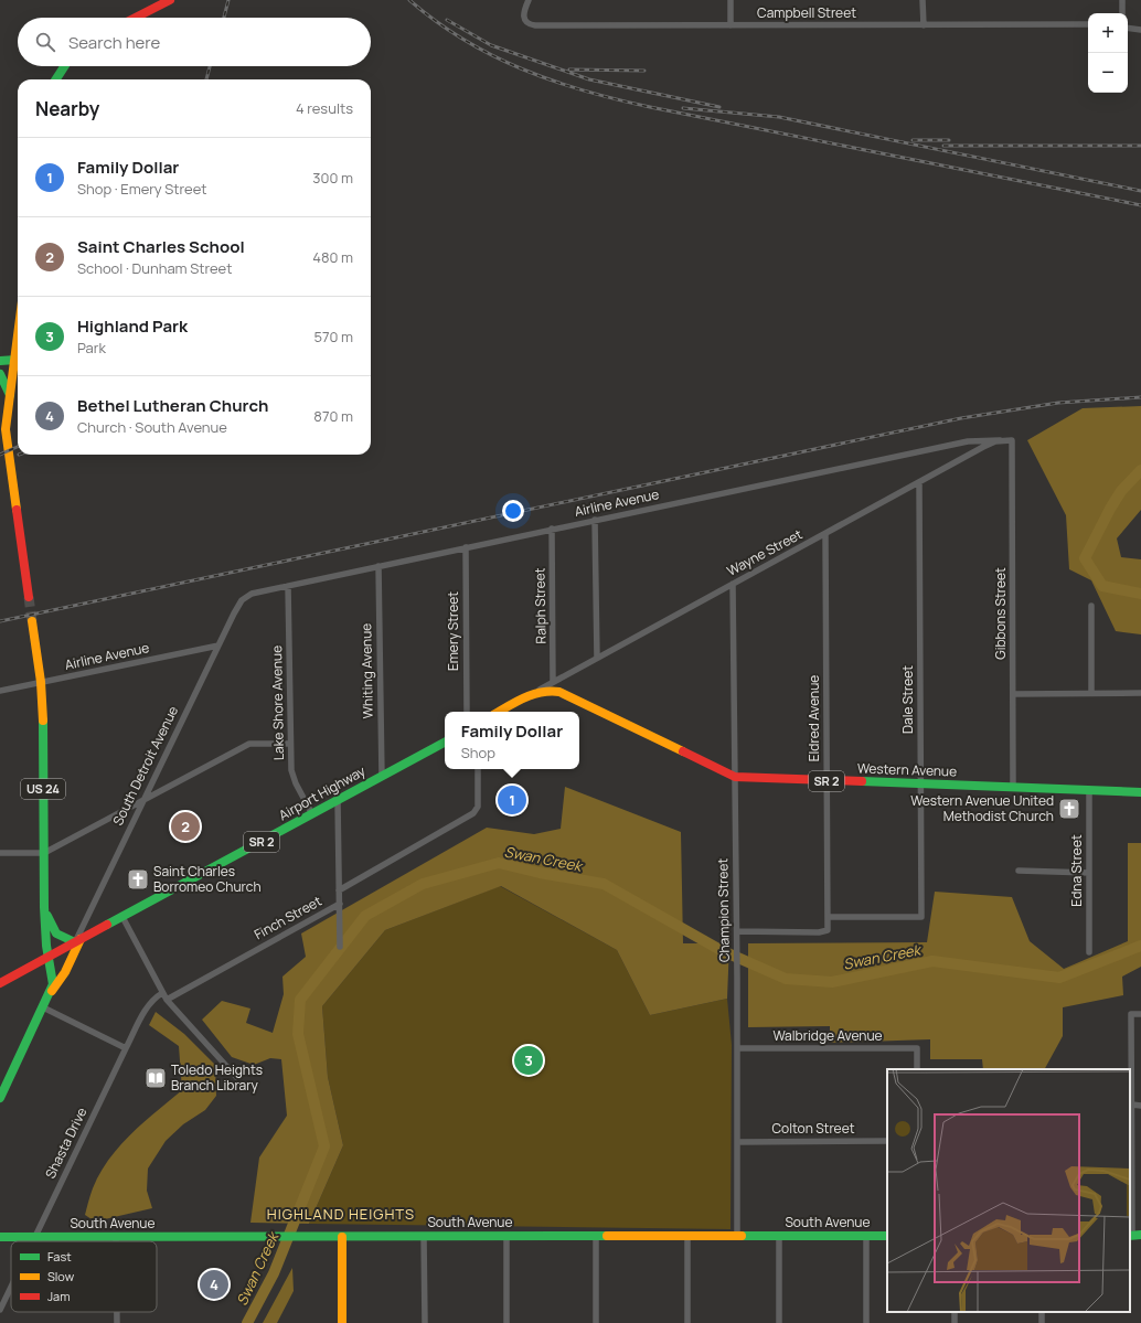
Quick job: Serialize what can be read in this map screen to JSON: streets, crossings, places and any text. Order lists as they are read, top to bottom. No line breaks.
{"streets":{"main road":["Western Avenue","SR 2","US 24","Airport Highway","South Avenue"],"street":["Campbell Street","Airline Avenue","Wayne Street","Ralph Street","Gibbons Street","Emery Street","Whiting Avenue","Dale Street","Lake Shore Avenue","Eldred Avenue","South Detroit Avenue","Edna Street","Champion Street","Finch Street","Walbridge Avenue","Colton Street","Shasta Drive"]},"crossings":[["Airline Avenue","Wayne Street"],["Airline Avenue","Ralph Street"],["Airline Avenue","Emery Street"],["Airline Avenue","Whiting Avenue"],["Airline Avenue","Lake Shore Avenue"],["Airline Avenue","South Detroit Avenue"],["Airline Avenue","US 24"],["Wayne Street","Ralph Street"],["Wayne Street","Gibbons Street"],["Wayne Street","Dale Street"],["Wayne Street","Eldred Avenue"],["Wayne Street","Western Avenue"],["Wayne Street","SR 2"],["Wayne Street","Champion Street"],["Gibbons Street","Western Avenue"],["Whiting Avenue","Airport Highway"],["Dale Street","Eldred Avenue"],["Dale Street","Western Avenue"],["Lake Shore Avenue","Airport Highway"],["Eldred Avenue","Western Avenue"],["Eldred Avenue","Champion Street"],["South Detroit Avenue","Airport Highway"],["Western Avenue","SR 2"],["Western Avenue","Edna Street"],["Western Avenue","Champion Street"],["US 24","Airport Highway"],["Airport Highway","Finch Street"],["Champion Street","Walbridge Avenue"],["Champion Street","Colton Street"],["Champion Street","South Avenue"],["Shasta Drive","South Avenue"]],"districts":["HIGHLAND HEIGHTS"],"water":["Swan Creek"],"places":{"church":["Western Avenue United Methodist Church","Saint Charles Borromeo Church"],"library":["Toledo Heights Branch Library"]},"legend":["Fast","Slow","Jam"],"page":{"map_buttons":["+","−"],"search":"Search here","heading":["Nearby","4 results"],"list":[{"mark":"1","name":"Family Dollar","note":"Shop · Emery Street","value":"300 m"},{"mark":"2","name":"Saint Charles School","note":"School · Dunham Street","value":"480 m"},{"mark":"3","name":"Highland Park","note":"Park","value":"570 m"},{"mark":"4","name":"Bethel Lutheran Church","note":"Church · South Avenue","value":"870 m"}],"popup":["Family Dollar","Shop"],"pins":["1","2","3","4"]}}
